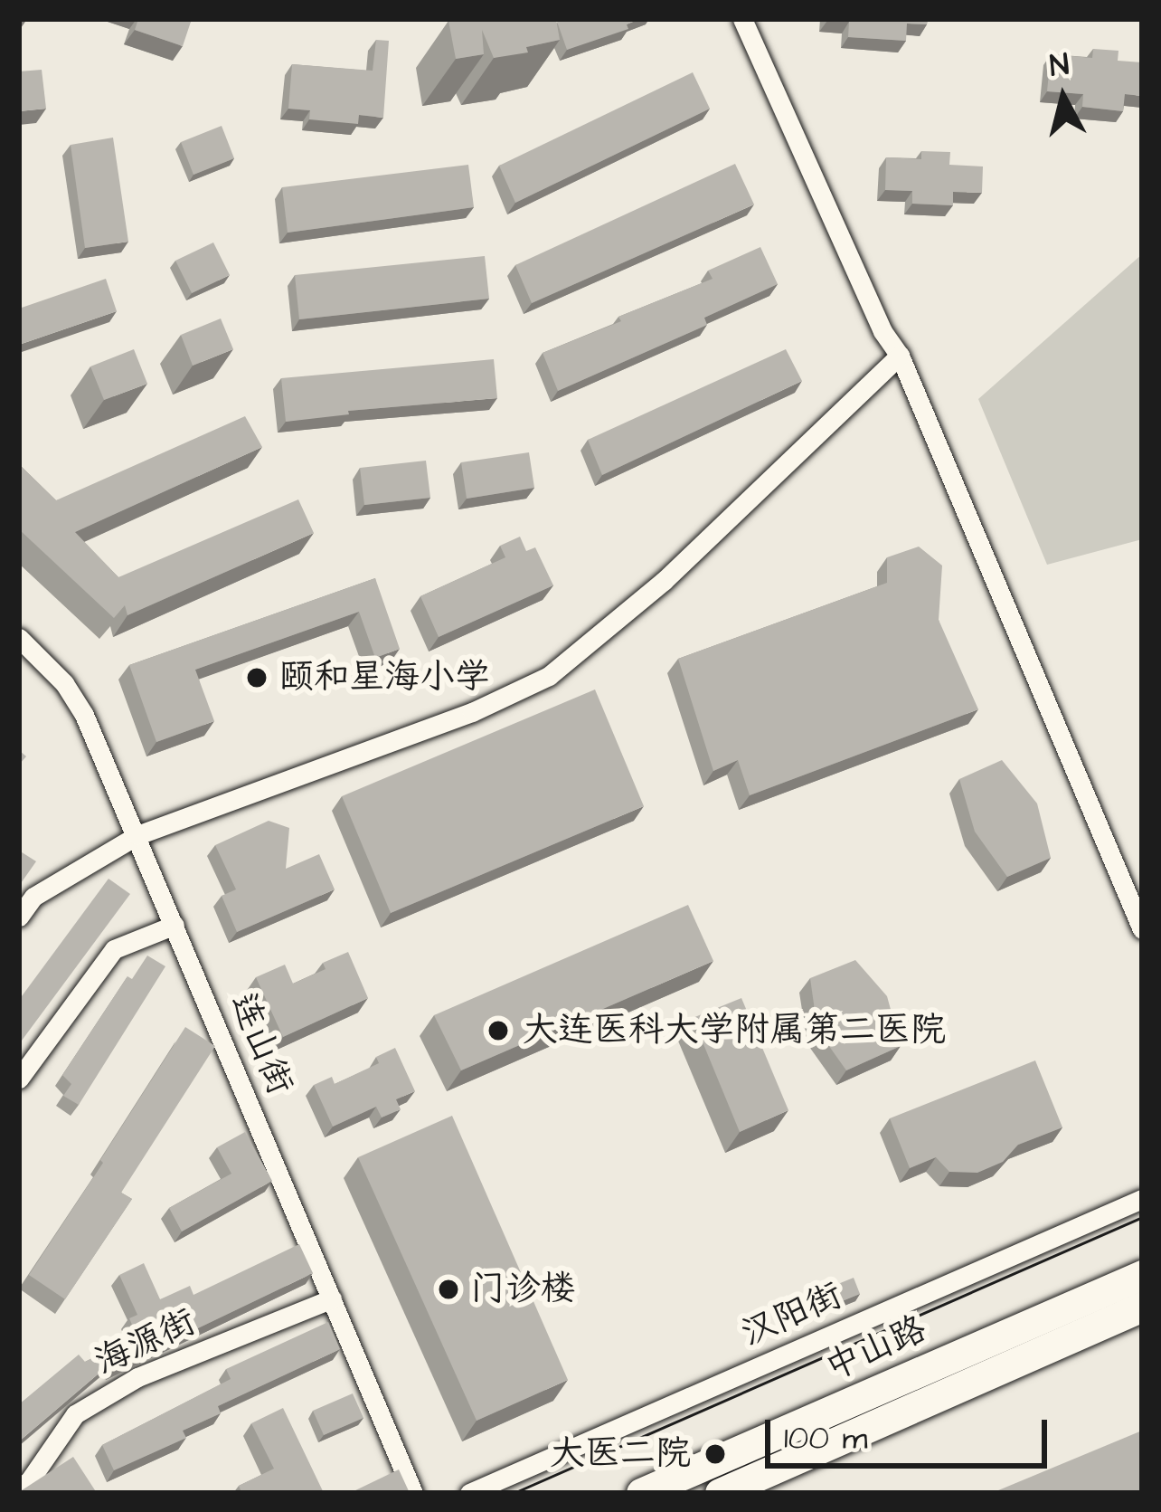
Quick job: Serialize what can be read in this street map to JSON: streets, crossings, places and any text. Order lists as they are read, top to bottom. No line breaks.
{"streets":{"highway":["中山路"],"street":["连山街","汉阳街","海源街"]},"crossings":[["连山街","海源街"]],"places":["颐和星海小学","大连医科大学附属第二医院","门诊楼","大医二院"],"scale_bar":"100 m","north":"top"}
